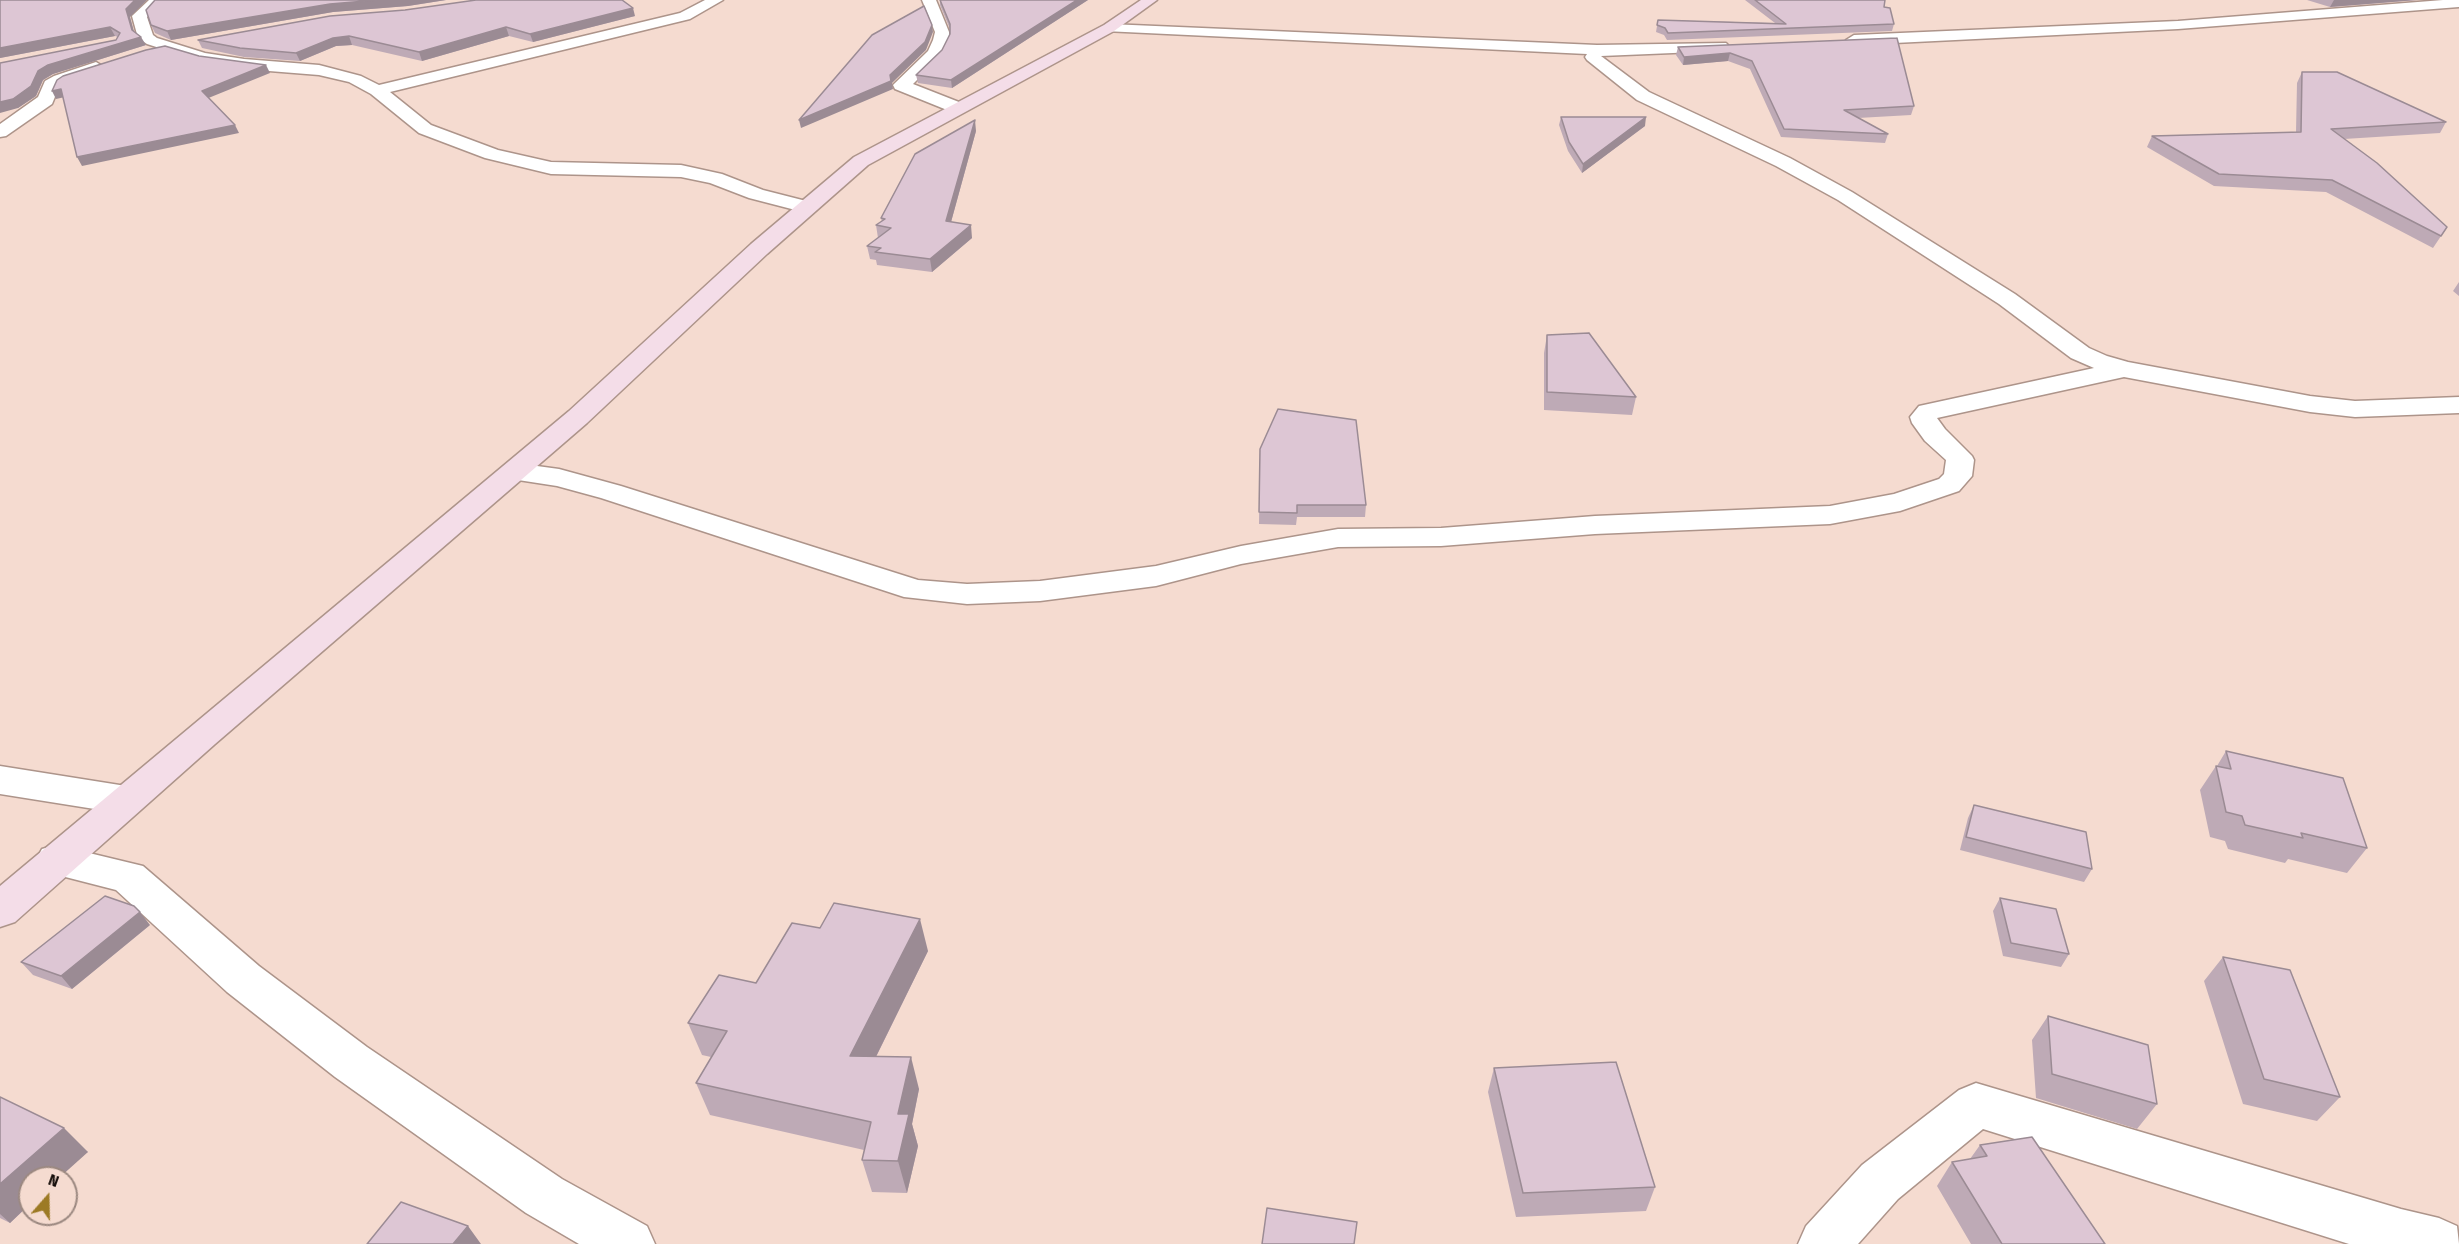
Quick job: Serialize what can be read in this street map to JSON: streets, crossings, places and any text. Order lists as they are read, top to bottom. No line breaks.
{"north":"top"}
